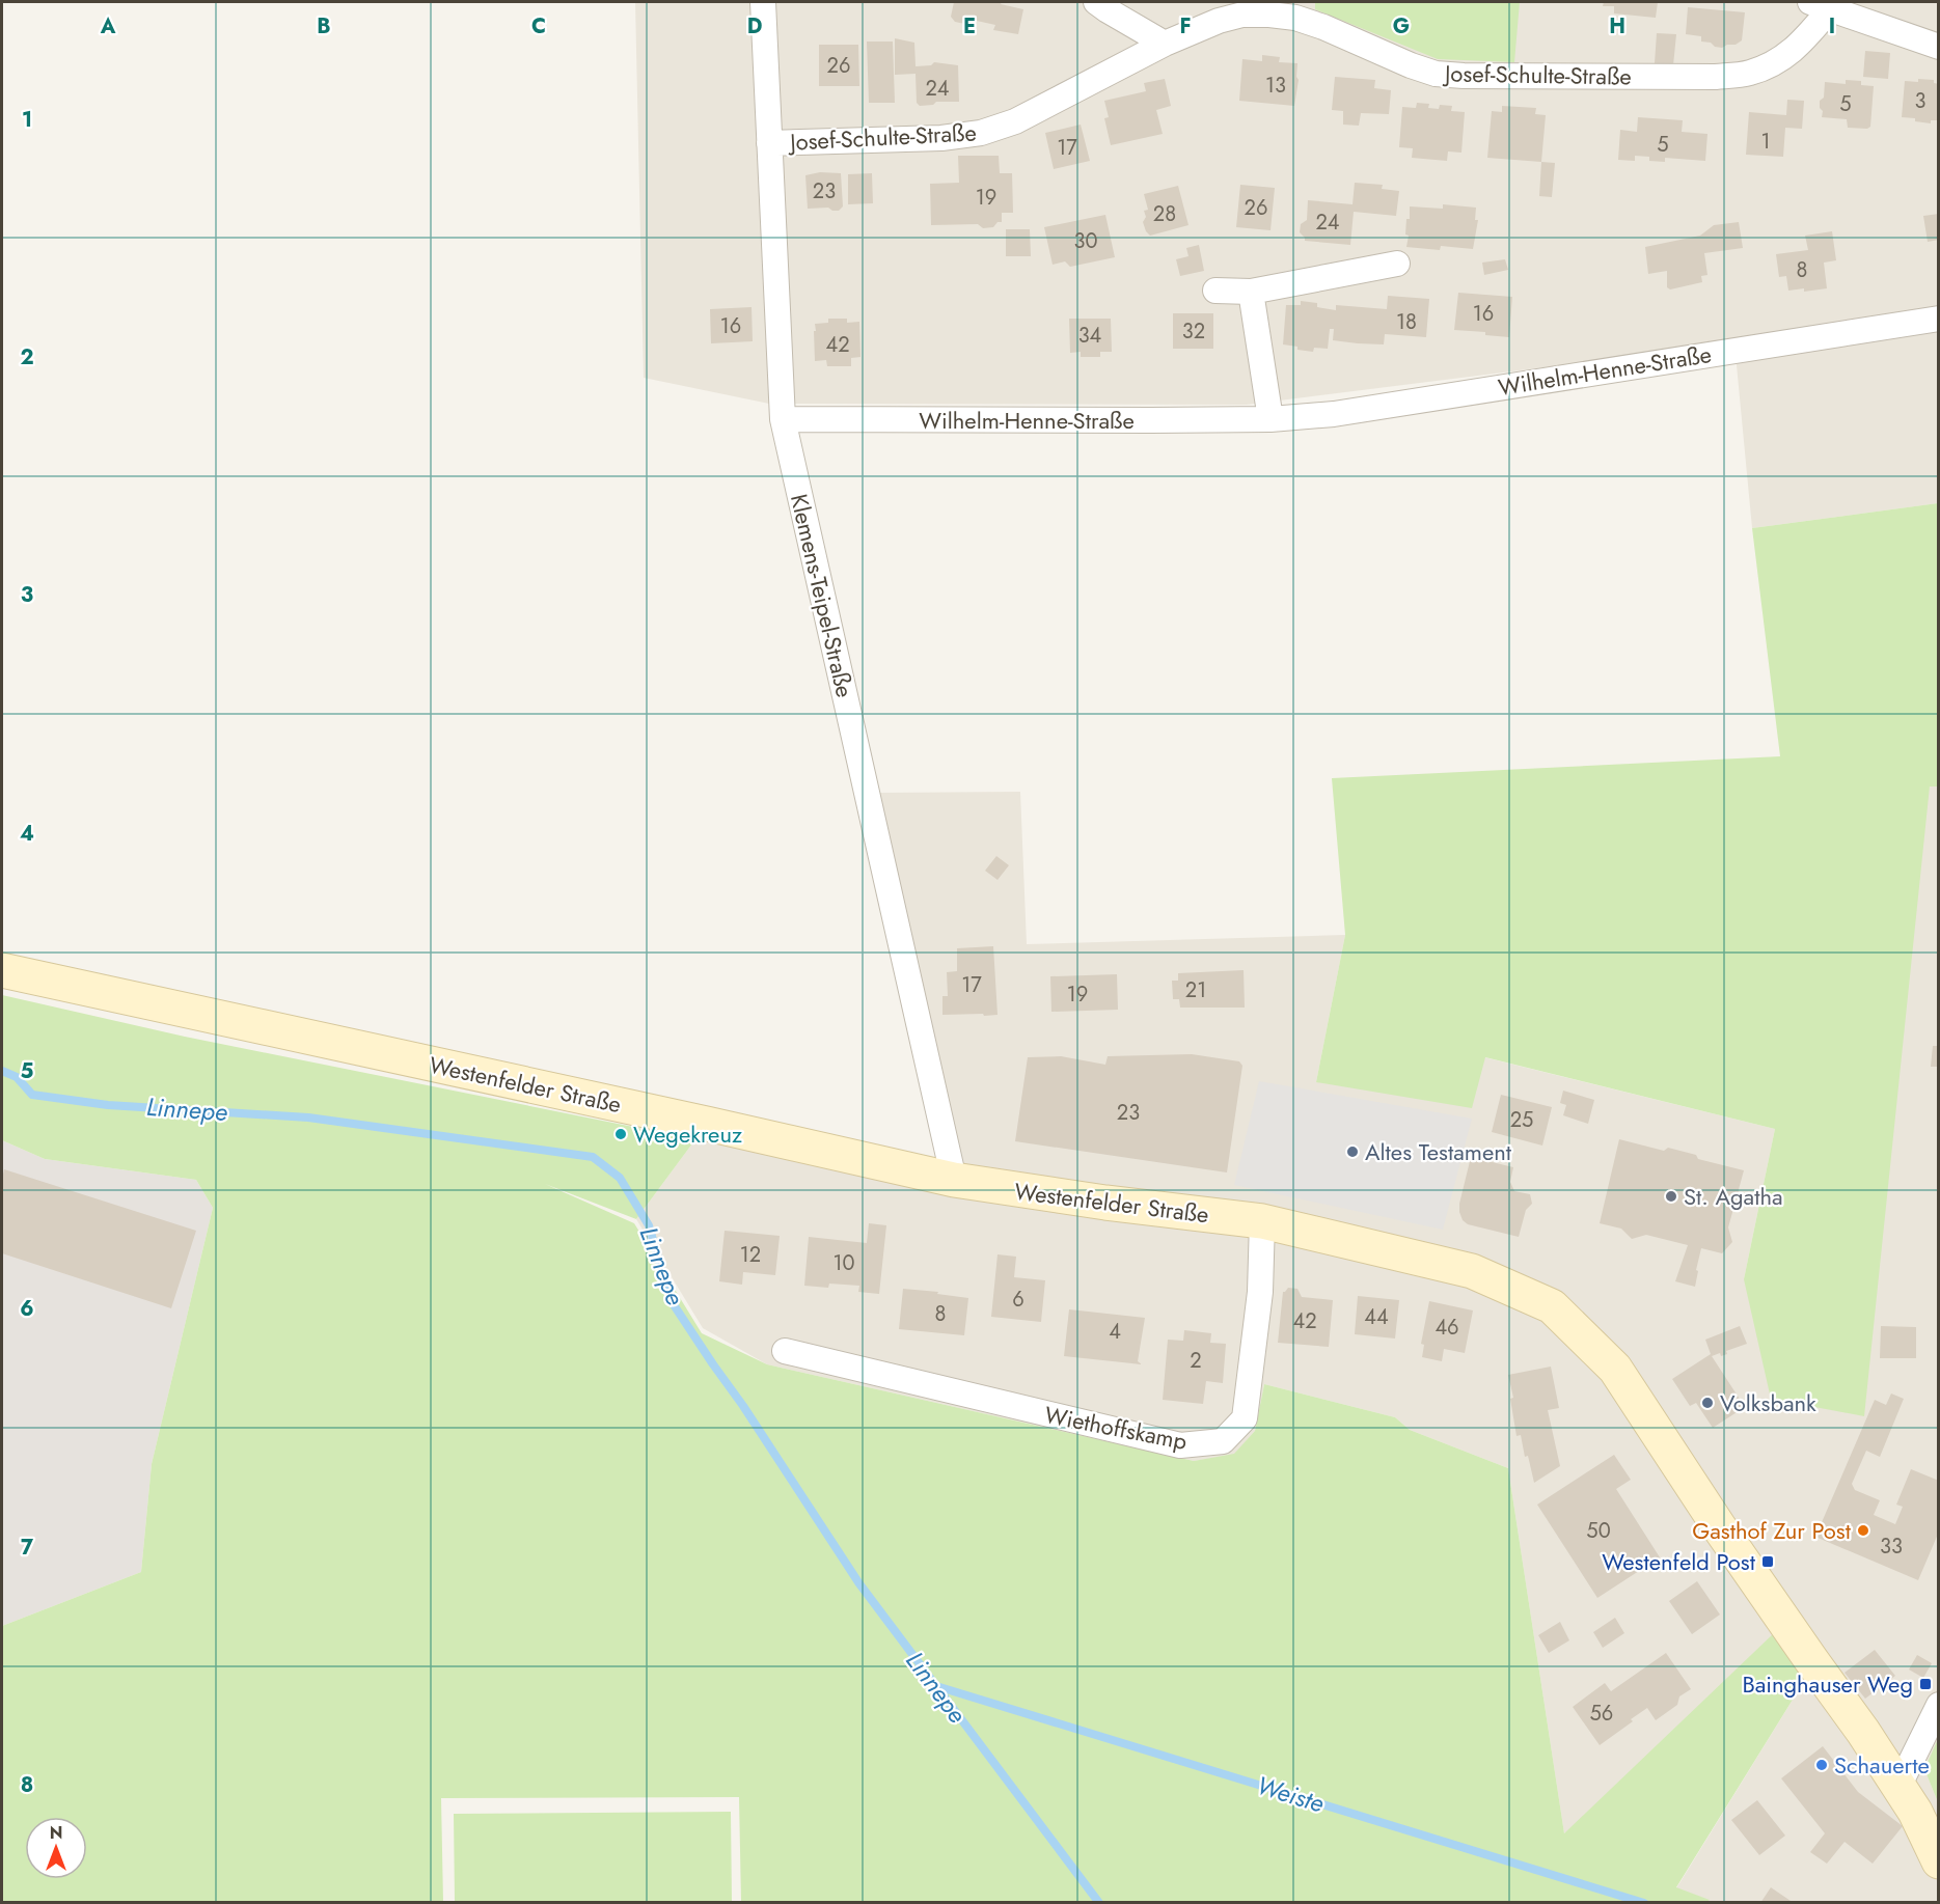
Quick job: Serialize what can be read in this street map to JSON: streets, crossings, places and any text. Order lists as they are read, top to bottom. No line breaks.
{"streets":{"main road":["Westenfelder Straße"],"street":["Josef-Schulte-Straße","Wilhelm-Henne-Straße","Klemens-Teipel-Straße","Wiethoffskamp"]},"crossings":[["Josef-Schulte-Straße","Klemens-Teipel-Straße"],["Wilhelm-Henne-Straße","Klemens-Teipel-Straße"],["Klemens-Teipel-Straße","Westenfelder Straße"],["Westenfelder Straße","Wiethoffskamp"]],"water":["Linnepe","Weiste"],"places":{"other":["Wegekreuz","Altes Testament","St. Agatha","Volksbank","Gasthof Zur Post","Schauerte"],"transit":["Westenfeld Post","Bainghauser Weg"]},"house_numbers":["26","13","24","3","5","1","5","17","23","19","26","28","24","30","8","16","18","16","32","34","42","17","21","19","23","25","12","10","6","8","44","42","46","4","2","50","33","56"],"north":"top","grid":{"columns":["A","B","C","D","E","F","G","H","I"],"rows":["1","2","3","4","5","6","7","8"]}}
